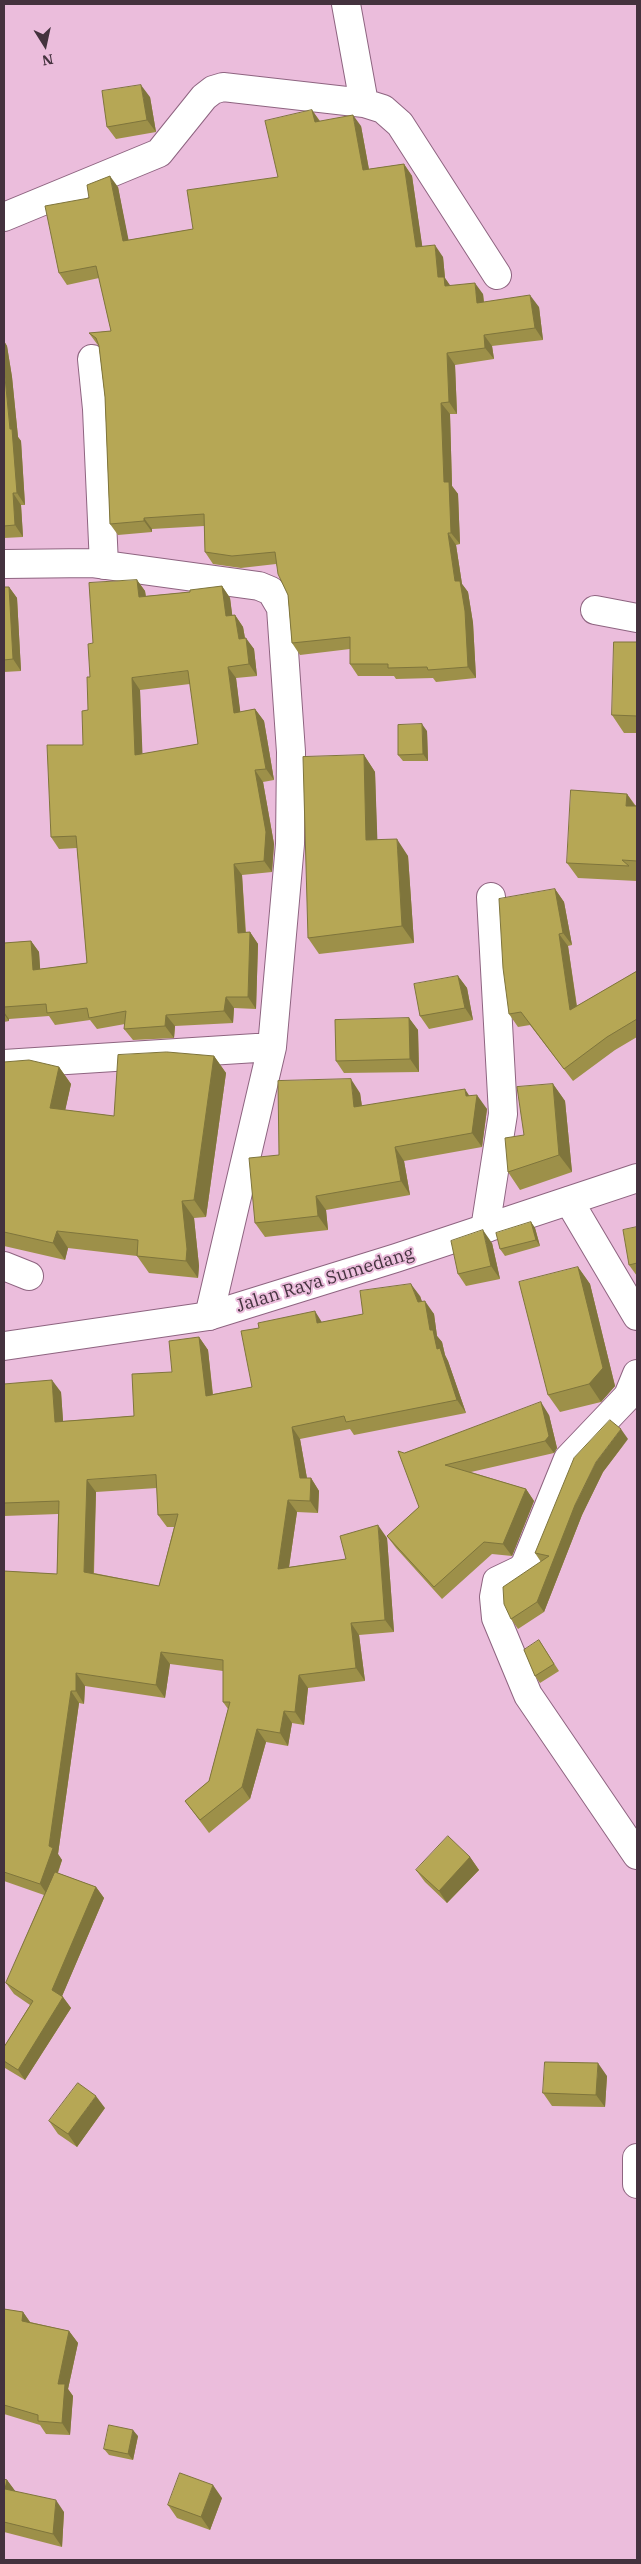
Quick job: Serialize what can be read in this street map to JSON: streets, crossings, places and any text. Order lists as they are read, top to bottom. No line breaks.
{"streets":{"main road":["Jalan Raya Sumedang"]},"north":"bottom"}
